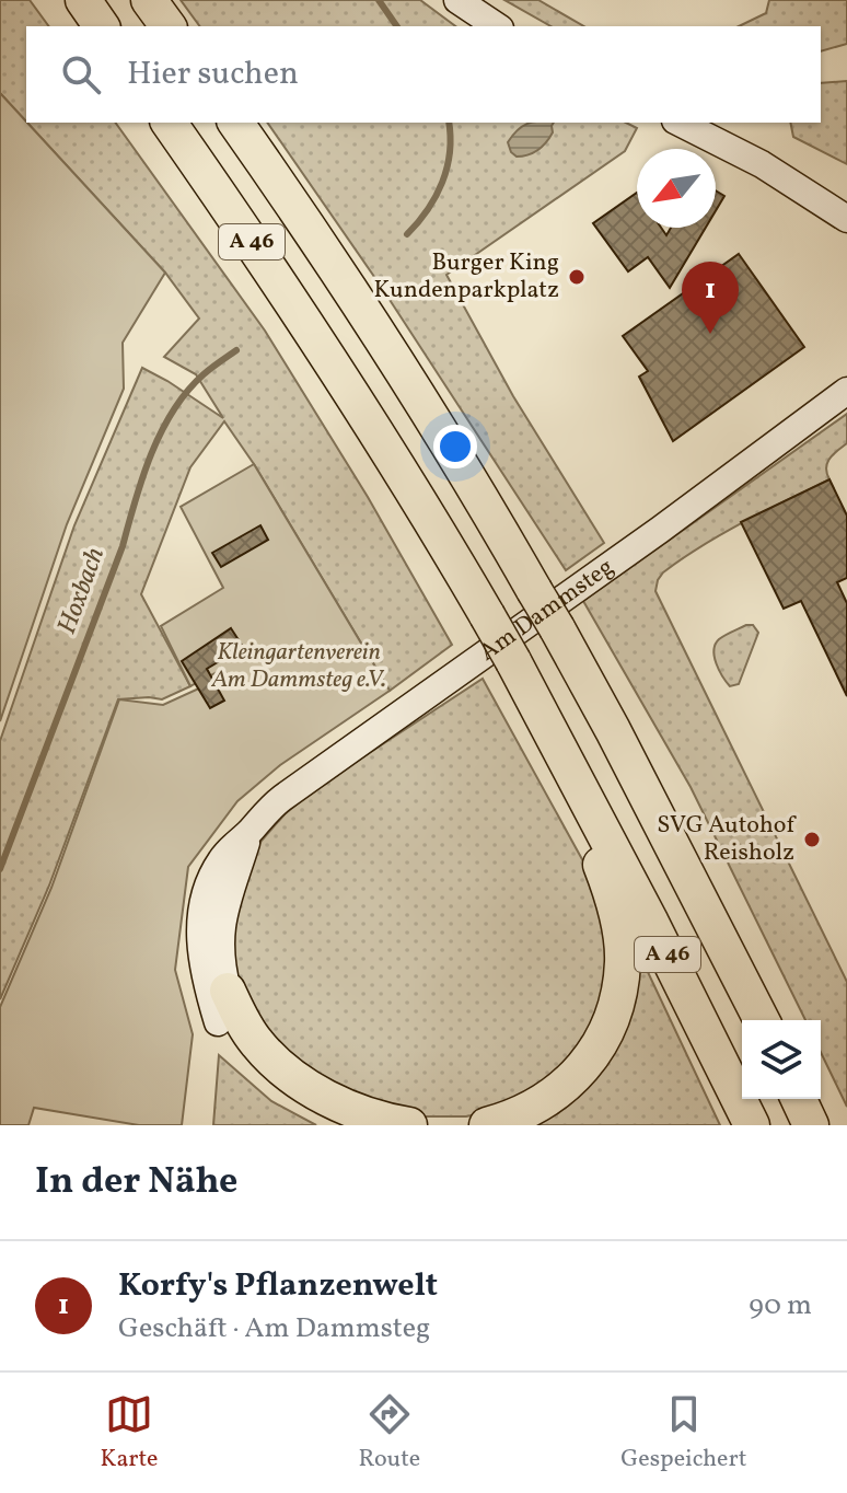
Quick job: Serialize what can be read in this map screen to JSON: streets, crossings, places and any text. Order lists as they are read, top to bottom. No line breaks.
{"streets":{"highway":["A 46"],"main road":["Am Dammsteg"]},"water":["Hoxbach"],"parks":["Kleingartenverein Am Dammsteg e.V."],"places":["Burger King Kundenparkplatz","SVG Autohof Reisholz"],"north":"bottom left","page":{"search":"Hier suchen","pins":"1","heading":"In der Nähe","list":[{"mark":"1","name":"Korfy's Pflanzenwelt","note":"Geschäft · Am Dammsteg","value":"90 m"}],"nav":["Karte","Route","Gespeichert"]}}
